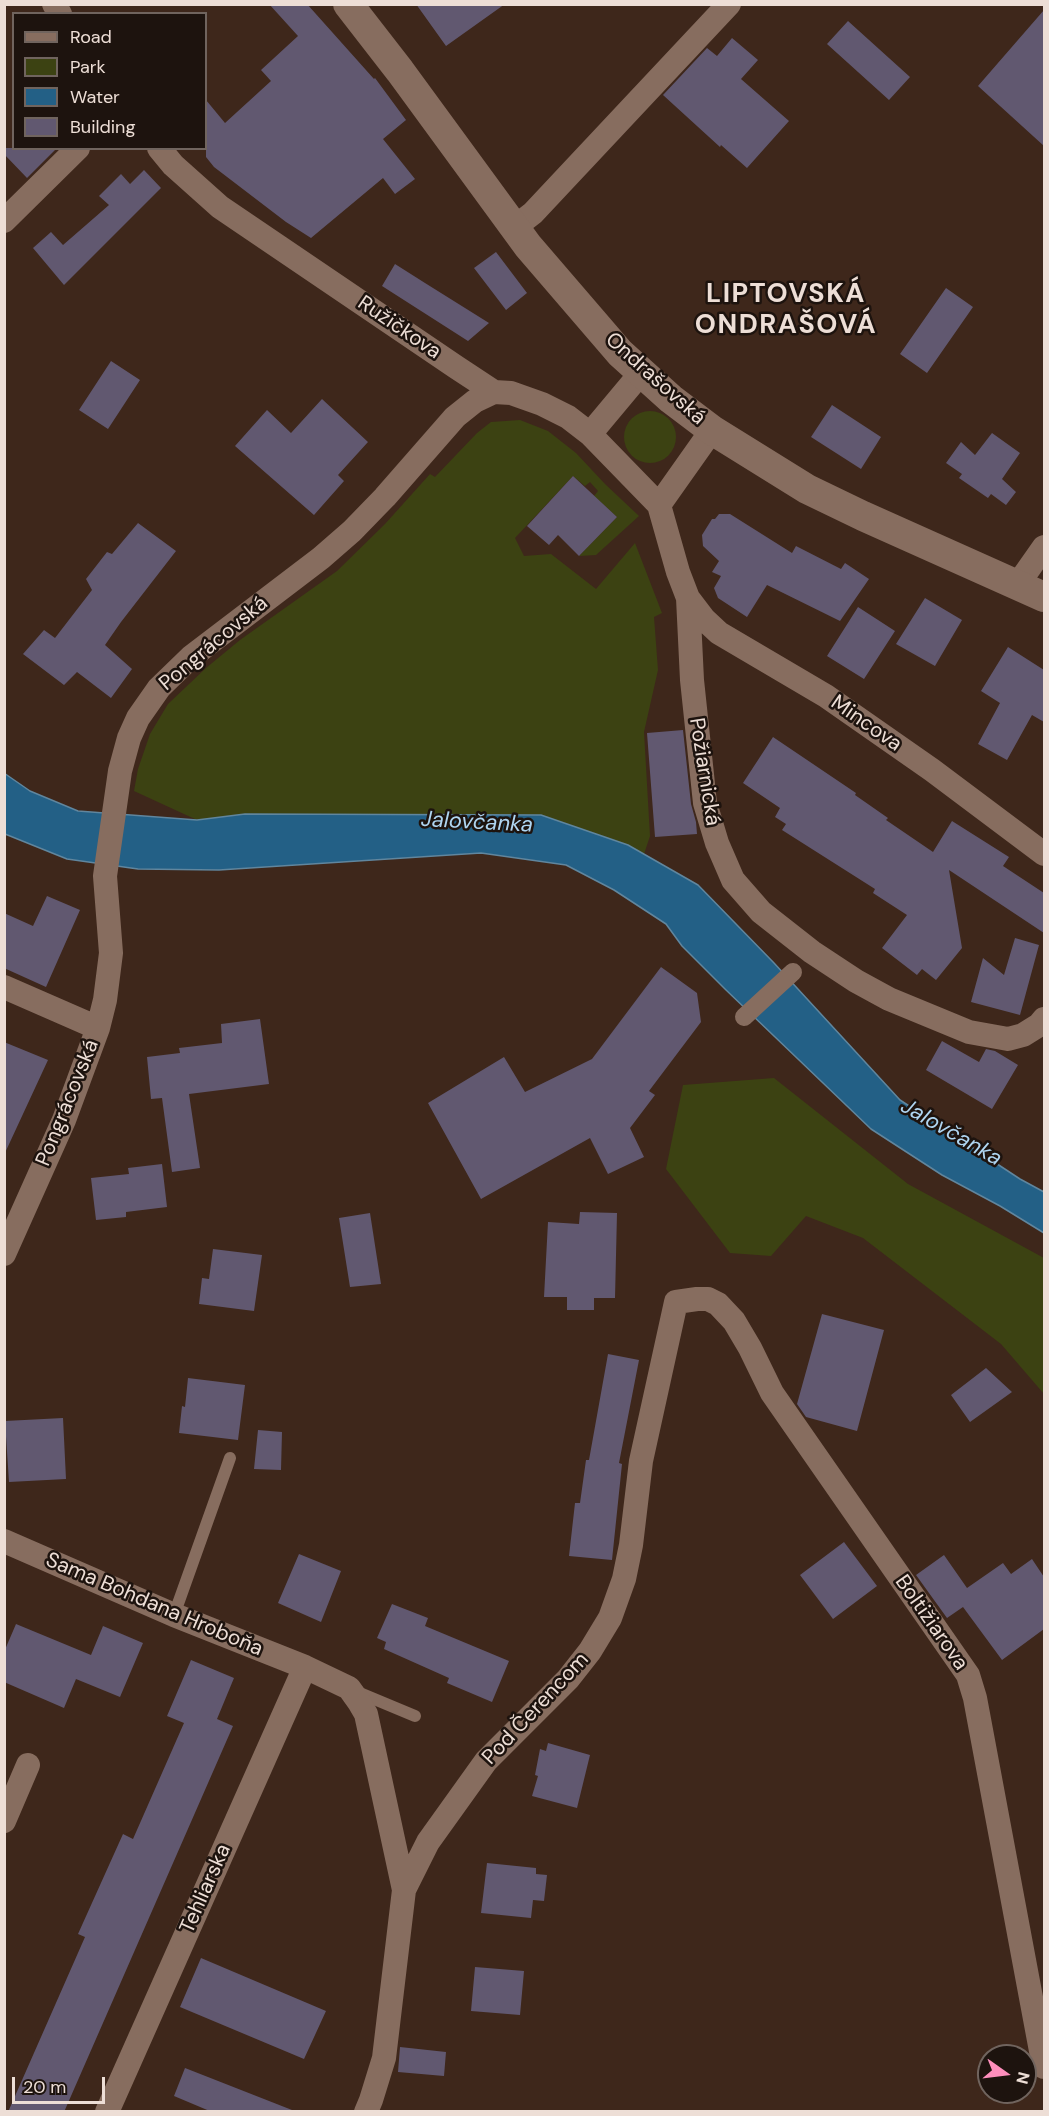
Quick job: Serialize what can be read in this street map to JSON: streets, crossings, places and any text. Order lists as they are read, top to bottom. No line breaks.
{"streets":{"street":["Ružičkova","Ondrašovská","Pongrácovská","Mincova","Požiarnická","Sama Bohdana Hroboňa","Boltižiarova","Pod Čerencom","Tehliarska"]},"crossings":[["Ružičkova","Pongrácovská"],["Ružičkova","Požiarnická"],["Mincova","Požiarnická"],["Sama Bohdana Hroboňa","Tehliarska"],["Boltižiarova","Pod Čerencom"]],"districts":["LIPTOVSKÁ ONDRAŠOVÁ"],"water":["Jalovčanka"],"legend":["Road","Park","Water","Building"],"scale_bar":"20 m","north":"right"}
